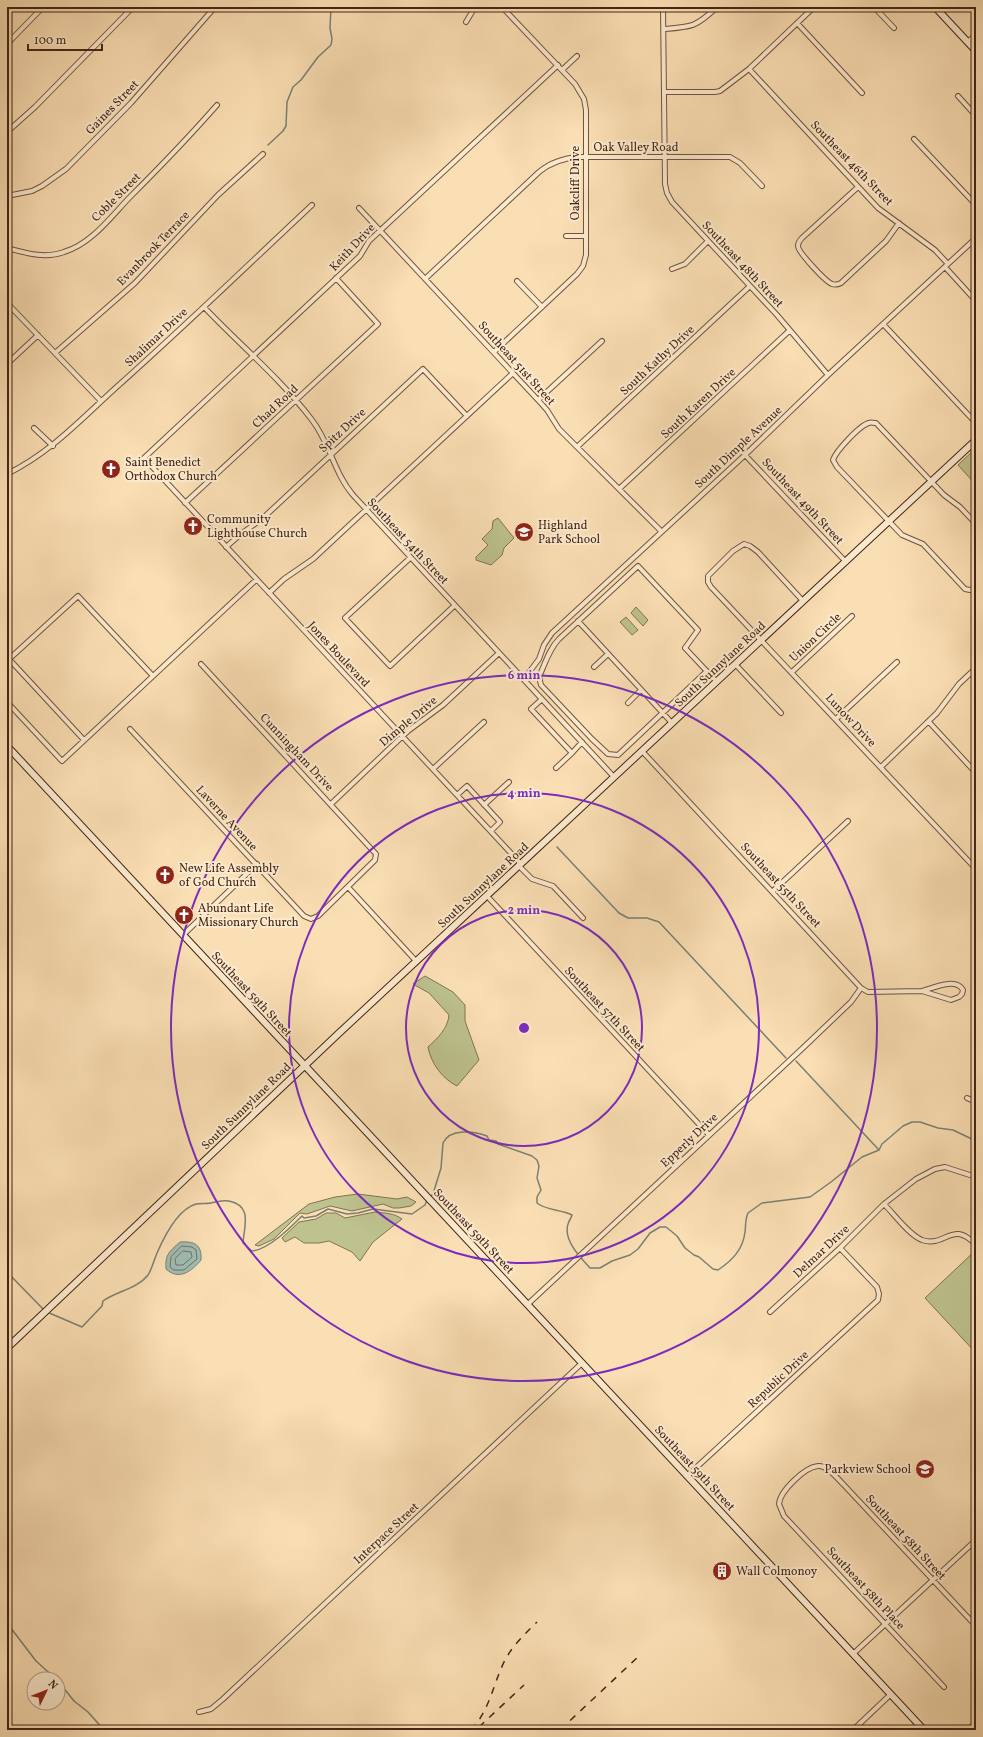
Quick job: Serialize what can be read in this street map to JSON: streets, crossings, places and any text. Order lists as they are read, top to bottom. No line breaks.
{"streets":{"main road":["South Sunnylane Road","Southeast 59th Street"],"street":["Gaines Street","Oak Valley Road","Southeast 46th Street","Oakcliff Drive","Coble Street","Keith Drive","Evanbrook Terrace","Southeast 48th Street","Shalimar Drive","South Kathy Drive","Southeast 51st Street","South Karen Drive","Chad Road","Spitz Drive","South Dimple Avenue","Southeast 49th Street","Southeast 54th Street","Union Circle","Jones Boulevard","Lunow Drive","Dimple Drive","Cunningham Drive","Laverne Avenue","Southeast 55th Street","Southeast 57th Street","Epperly Drive","Delmar Drive","Republic Drive","Interpace Street","Southeast 58th Street","Southeast 58th Place"]},"crossings":[["Oak Valley Road","Oakcliff Drive"],["Oak Valley Road","Southeast 48th Street"],["Oak Valley Road","Southeast 51st Street"],["Southeast 46th Street","South Dimple Avenue"],["Oakcliff Drive","Keith Drive"],["Oakcliff Drive","Southeast 51st Street"],["Keith Drive","Southeast 51st Street"],["Keith Drive","Chad Road"],["Keith Drive","Southeast 54th Street"],["Keith Drive","Jones Boulevard"],["Southeast 48th Street","South Kathy Drive"],["Southeast 48th Street","South Karen Drive"],["Southeast 48th Street","South Dimple Avenue"],["Shalimar Drive","Southeast 54th Street"],["South Kathy Drive","Southeast 51st Street"],["Southeast 51st Street","South Karen Drive"],["Southeast 51st Street","South Dimple Avenue"],["Chad Road","Southeast 54th Street"],["Chad Road","Jones Boulevard"],["Spitz Drive","Southeast 54th Street"],["Spitz Drive","Jones Boulevard"],["South Dimple Avenue","Southeast 49th Street"],["South Dimple Avenue","Southeast 54th Street"],["Southeast 49th Street","South Sunnylane Road"],["Southeast 54th Street","South Sunnylane Road"],["Southeast 54th Street","Dimple Drive"],["Union Circle","Lunow Drive"],["Jones Boulevard","South Sunnylane Road"],["Jones Boulevard","Dimple Drive"],["South Sunnylane Road","Lunow Drive"],["South Sunnylane Road","Southeast 55th Street"],["South Sunnylane Road","Southeast 59th Street"],["South Sunnylane Road","Southeast 57th Street"],["Dimple Drive","Cunningham Drive"],["Cunningham Drive","Laverne Avenue"],["Southeast 55th Street","Epperly Drive"],["Southeast 59th Street","Epperly Drive"],["Southeast 59th Street","Republic Drive"],["Southeast 59th Street","Interpace Street"],["Southeast 57th Street","Epperly Drive"],["Delmar Drive","Republic Drive"],["Southeast 58th Street","Southeast 58th Place"]],"places":{"church":["Saint Benedict Orthodox Church","Community Lighthouse Church","New Life Assembly of God Church","Abundant Life Missionary Church"],"school or university":["Highland Park School","Parkview School"],"building":["Wall Colmonoy"]},"scale_bar":"100 m","north":"top right","rings":["6 min","4 min","2 min"]}
